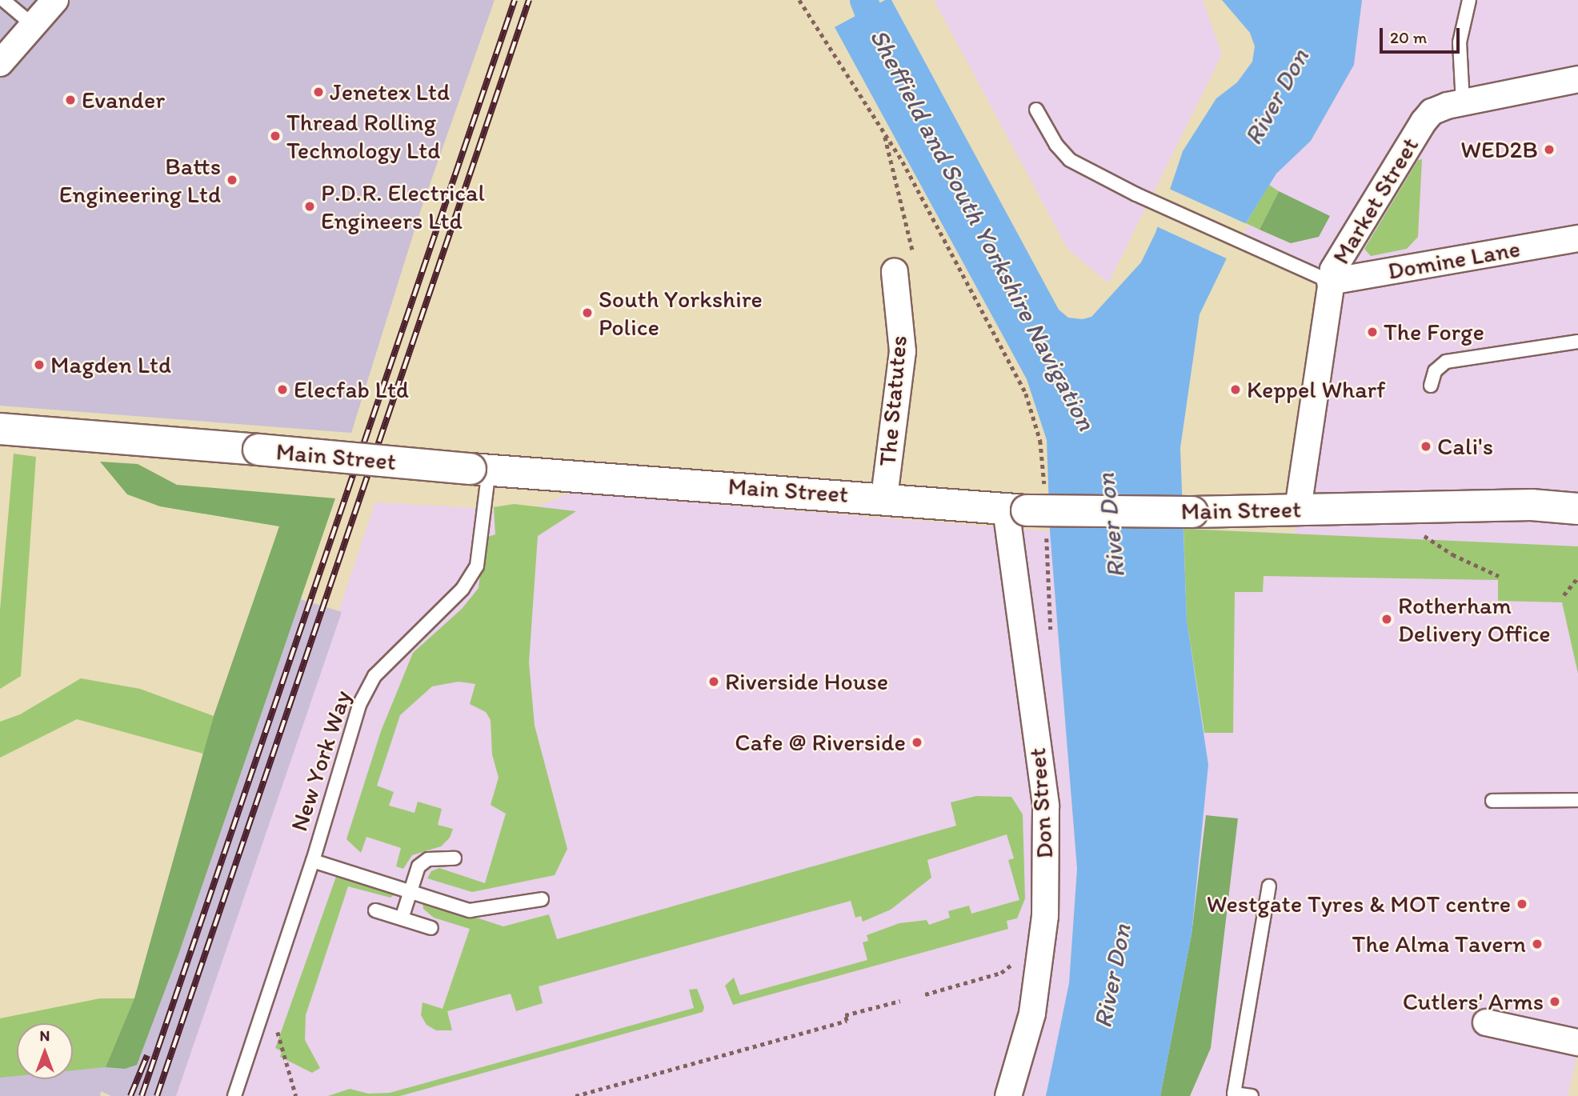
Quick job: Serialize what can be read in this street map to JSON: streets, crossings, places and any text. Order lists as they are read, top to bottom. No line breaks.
{"streets":{"street":["Market Street","Domine Lane","The Statutes","Main Street","Don Street"],"lane":["New York Way"]},"crossings":[["Market Street","Domine Lane"],["Market Street","Main Street"],["The Statutes","Main Street"],["Main Street","New York Way"],["Main Street","Don Street"]],"water":["River Don","Sheffield and South Yorkshire Navigation"],"places":["Jenetex Ltd","Evander","Thread Rolling Technology Ltd","WED2B","Batts Engineering Ltd","P.D.R. Electrical Engineers Ltd","South Yorkshire Police","The Forge","Magden Ltd","Elecfab Ltd","Keppel Wharf","Cali's","Rotherham Delivery Office","Riverside House","Cafe @ Riverside","Westgate Tyres & MOT centre","The Alma Tavern","Cutlers' Arms"],"scale_bar":"20 m","north":"top"}
